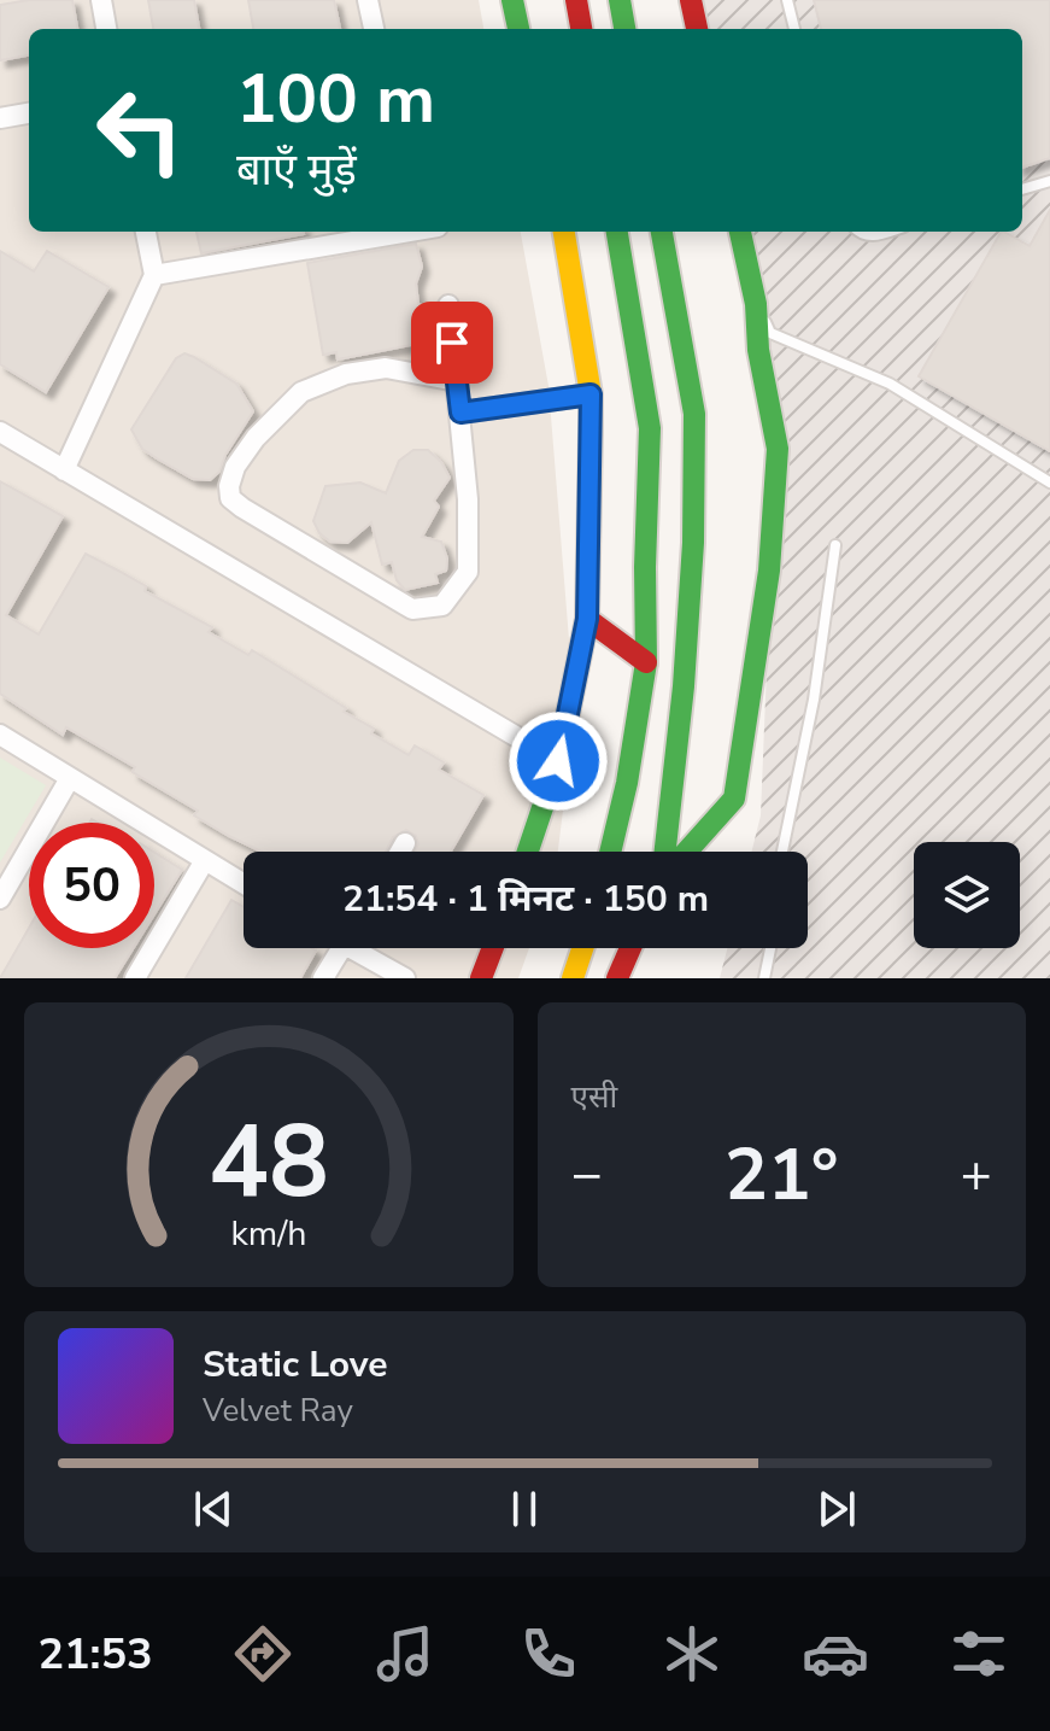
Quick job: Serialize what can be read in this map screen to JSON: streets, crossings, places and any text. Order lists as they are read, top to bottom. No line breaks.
{"page":{"turn":["100 m","बाएँ मुड़ें"],"limit":"50","trip":"21:54 · 1 मिनट · 150 m","tile":"एसी","heat":["−","21°","+"],"song":["Static Love","Velvet Ray"],"tabs":"21:53","gauge":["48","km/h"]}}
